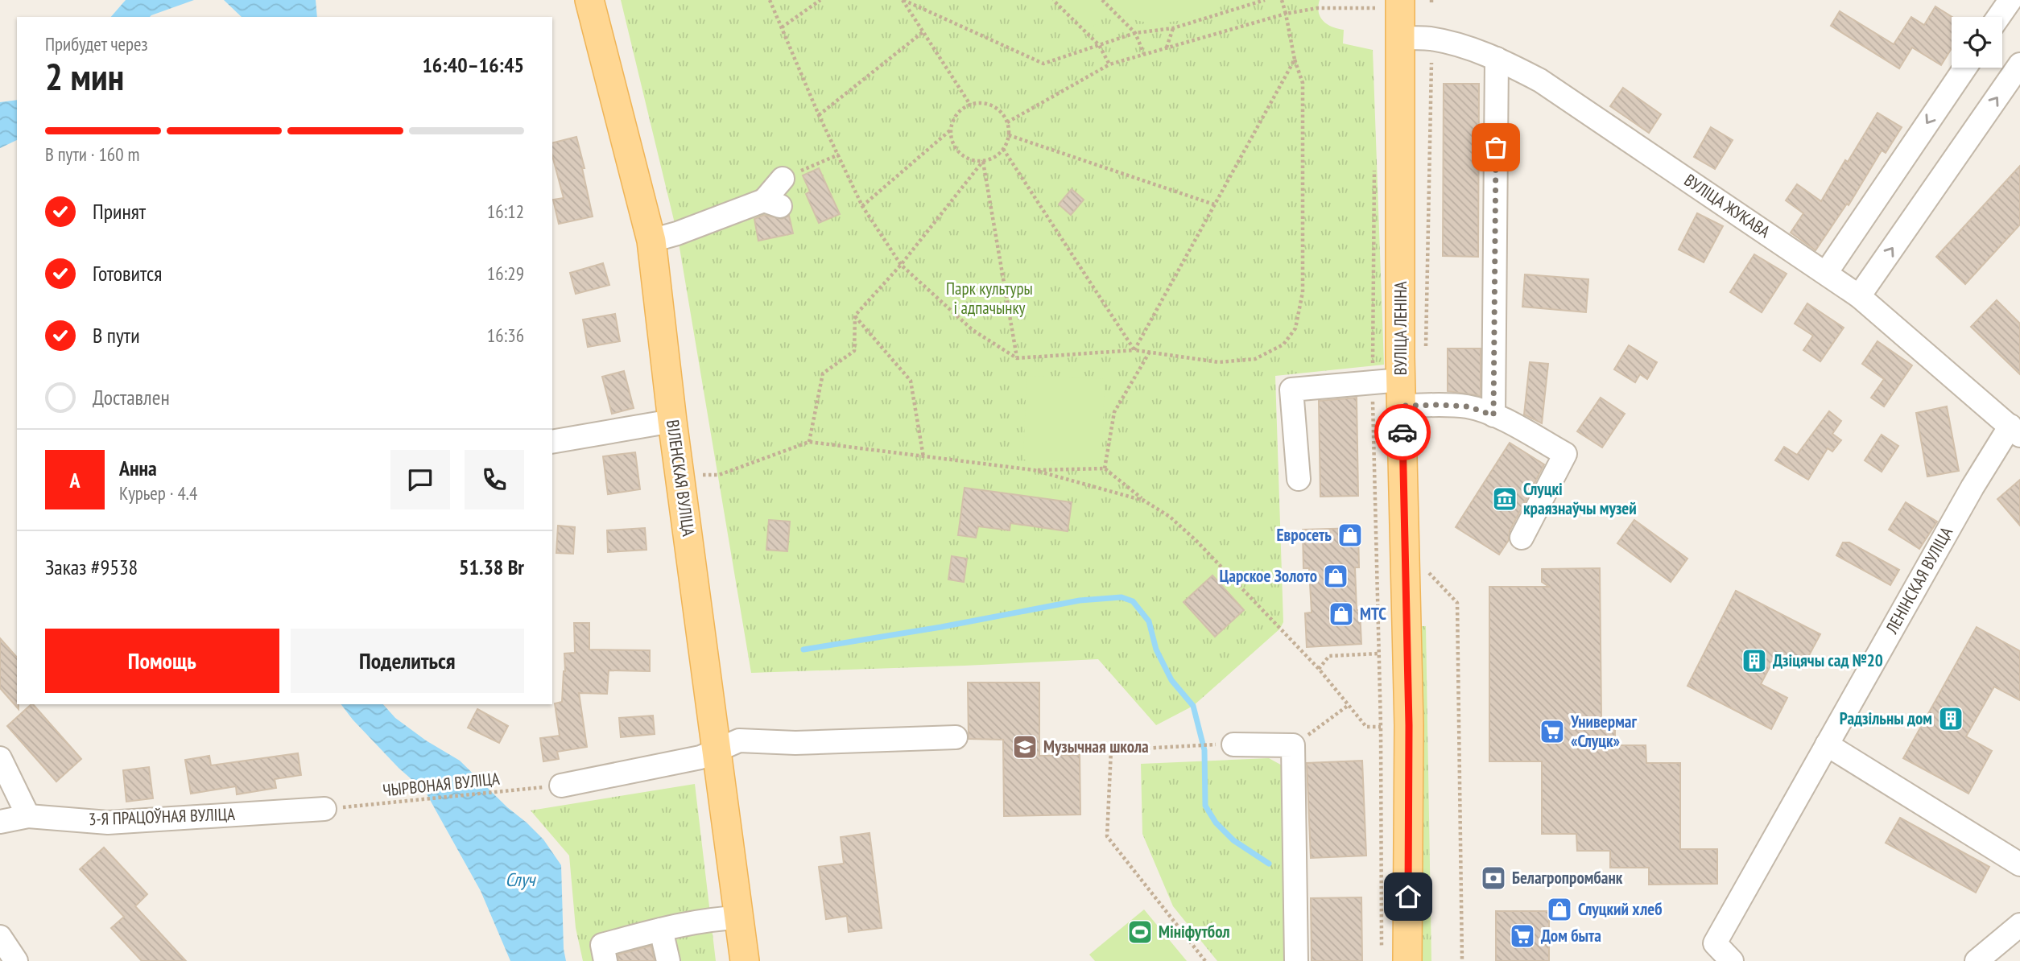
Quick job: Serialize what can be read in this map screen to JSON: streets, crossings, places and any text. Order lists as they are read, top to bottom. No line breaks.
{"streets":{"main road":["ВУЛІЦА ЛЕНІНА","ВІЛЕНСКАЯ ВУЛІЦА"],"street":["ВУЛІЦА ЖУКАВА","ЛЕНІНСКАЯ ВУЛІЦА","3-Я ПРАЦОЎНАЯ ВУЛІЦА"],"path":["ЧЫРВОНАЯ ВУЛІЦА"]},"crossings":[["ВУЛІЦА ЖУКАВА","ВУЛІЦА ЛЕНІНА"],["ВУЛІЦА ЖУКАВА","ЛЕНІНСКАЯ ВУЛІЦА"],["ЧЫРВОНАЯ ВУЛІЦА","3-Я ПРАЦОЎНАЯ ВУЛІЦА"]],"water":["Случ"],"parks":["Парк культуры і адпачынку"],"places":{"museum":["Слуцкі краязнаўчы музей"],"shop":["Евросеть","Царское Золото","МТС","Слуцкий хлеб"],"building":["Дзіцячы сад №20","Радзільны дом"],"supermarket":["Универмаг «Слуцк»","Дом быта"],"school or university":["Музычная школа"],"bank":["Белагропромбанк"],"sports":["Мініфутбол"]},"page":{"heading":["2 мин","Прибудет через","16:40–16:45"],"panel":["Анна","Курьер · 4.4","Заказ #9538","51.38 Br"],"bar":"В пути · 160 m","list":[["Принят","16:12"],["Готовится","16:29"],["В пути","16:36"],"Доставлен"],"round":"А","buttons":["Помощь","Поделиться"]}}
